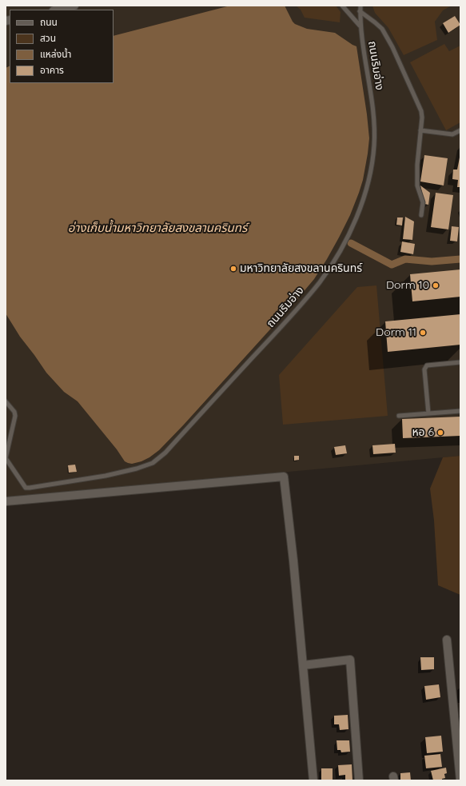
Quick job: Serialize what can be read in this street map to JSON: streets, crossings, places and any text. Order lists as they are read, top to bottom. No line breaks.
{"streets":{"lane":["ถนนริมอ่าง"]},"water":["อ่างเก็บน้ำมหาวิทยาลัยสงขลานครินทร์"],"places":["มหาวิทยาลัยสงขลานครินทร์","Dorm 10","Dorm 11","หอ 6"],"legend":["ถนน","สวน","แหล่งน้ำ","อาคาร"]}
